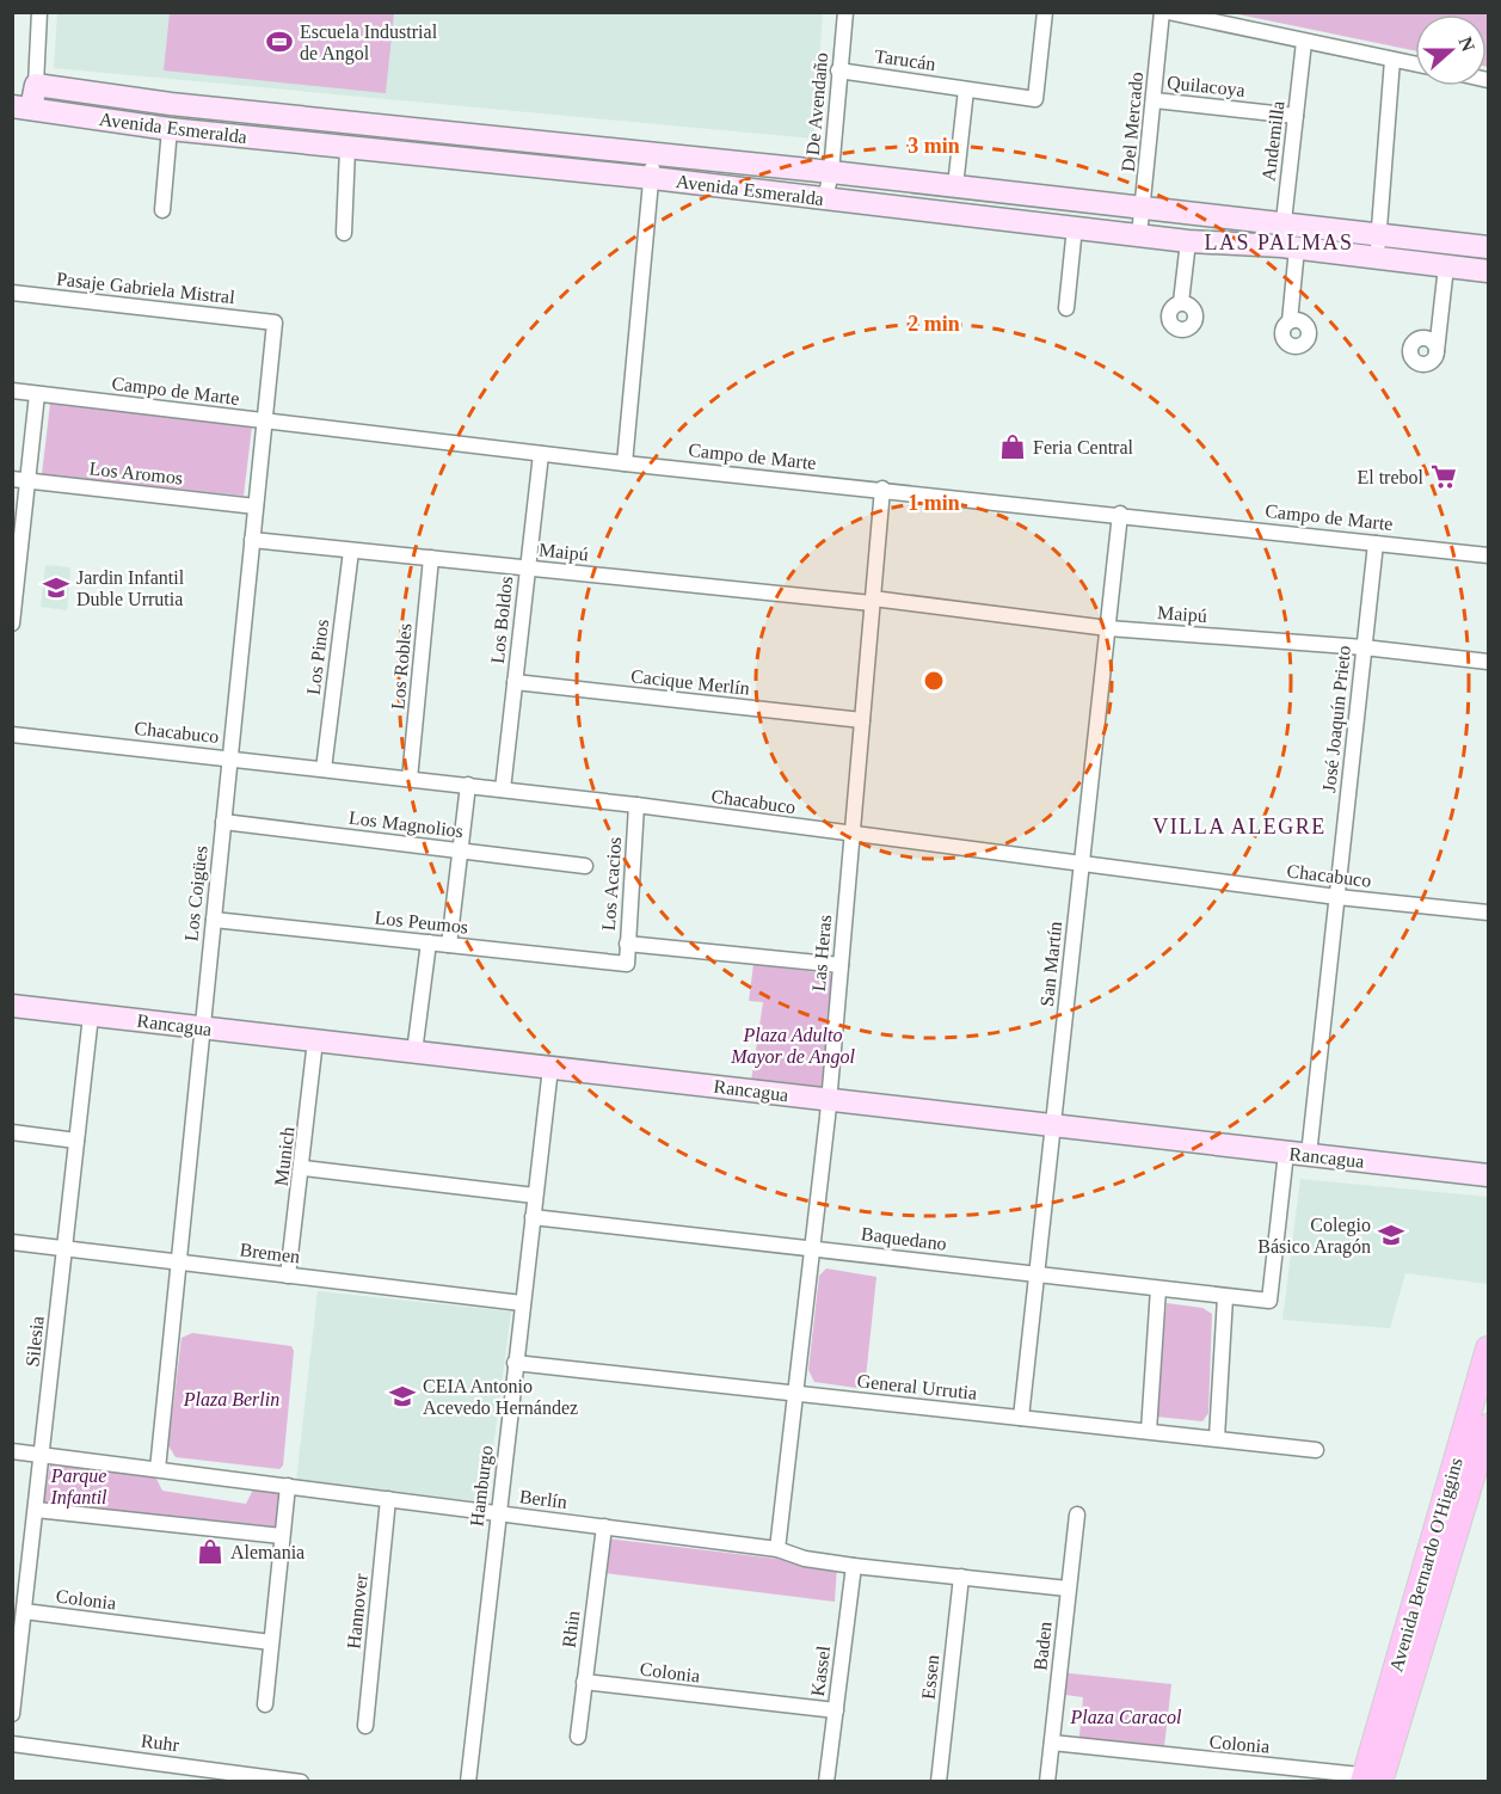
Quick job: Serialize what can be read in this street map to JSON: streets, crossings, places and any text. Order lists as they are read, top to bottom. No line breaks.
{"streets":{"main road":["Avenida Bernardo O'Higgins"],"street":["Tarucán","Quilacoya","De Avendaño","Del Mercado","Avenida Esmeralda","Andemilla","Pasaje Gabriela Mistral","Campo de Marte","Los Aromos","Maipú","Los Boldos","Los Pinos","Los Robles","Cacique Merlín","José Joaquín Prieto","Chacabuco","Los Magnolios","Los Acacios","Los Coigües","Los Peumos","Las Heras","San Martín","Rancagua","Munich","Baquedano","Bremen","Silesia","General Urrutia","Hamburgo","Berlín","Colonia","Hannover","Rhin","Baden","Kassel","Essen","Ruhr"]},"crossings":[["Tarucán","De Avendaño"],["Quilacoya","Del Mercado"],["Quilacoya","Andemilla"],["De Avendaño","Avenida Esmeralda"],["Del Mercado","Avenida Esmeralda"],["Avenida Esmeralda","Andemilla"],["Pasaje Gabriela Mistral","Los Coigües"],["Campo de Marte","Los Boldos"],["Campo de Marte","José Joaquín Prieto"],["Campo de Marte","Los Coigües"],["Campo de Marte","Las Heras"],["Campo de Marte","San Martín"],["Los Aromos","Los Coigües"],["Maipú","Los Boldos"],["Maipú","Los Pinos"],["Maipú","Los Robles"],["Maipú","José Joaquín Prieto"],["Maipú","Los Coigües"],["Maipú","Las Heras"],["Maipú","San Martín"],["Los Boldos","Cacique Merlín"],["Los Boldos","Chacabuco"],["Los Pinos","Chacabuco"],["Los Robles","Chacabuco"],["Cacique Merlín","Las Heras"],["José Joaquín Prieto","Chacabuco"],["José Joaquín Prieto","Rancagua"],["Chacabuco","Los Acacios"],["Chacabuco","Los Coigües"],["Chacabuco","Las Heras"],["Chacabuco","San Martín"],["Los Magnolios","Los Coigües"],["Los Acacios","Los Peumos"],["Los Coigües","Los Peumos"],["Los Coigües","Rancagua"],["Los Coigües","Bremen"],["Los Coigües","Berlín"],["Las Heras","Rancagua"],["Las Heras","Baquedano"],["Las Heras","General Urrutia"],["Las Heras","Berlín"],["San Martín","Rancagua"],["San Martín","Baquedano"],["San Martín","General Urrutia"],["Rancagua","Munich"],["Rancagua","Baquedano"],["Rancagua","Silesia"],["Rancagua","Hamburgo"],["Munich","Bremen"],["Baquedano","Hamburgo"],["Bremen","Silesia"],["Bremen","Hamburgo"],["Silesia","Berlín"],["Silesia","Colonia"],["General Urrutia","Hamburgo"],["Hamburgo","Berlín"],["Berlín","Hannover"],["Berlín","Rhin"],["Berlín","Baden"],["Berlín","Kassel"],["Berlín","Essen"],["Avenida Bernardo O'Higgins","Colonia"],["Colonia","Rhin"],["Colonia","Baden"],["Colonia","Kassel"]],"districts":["LAS PALMAS","VILLA ALEGRE"],"parks":["Plaza Adulto Mayor de Angol","Plaza Berlin","Parque Infantil","Plaza Caracol"],"places":{"sports":["Escuela Industrial de Angol"],"shop":["Feria Central","Alemania"],"supermarket":["El trebol"],"school or university":["Jardin Infantil Duble Urrutia","Colegio Básico Aragón","CEIA Antonio Acevedo Hernández"]},"north":"right","rings":["3 min","2 min","1 min"]}
